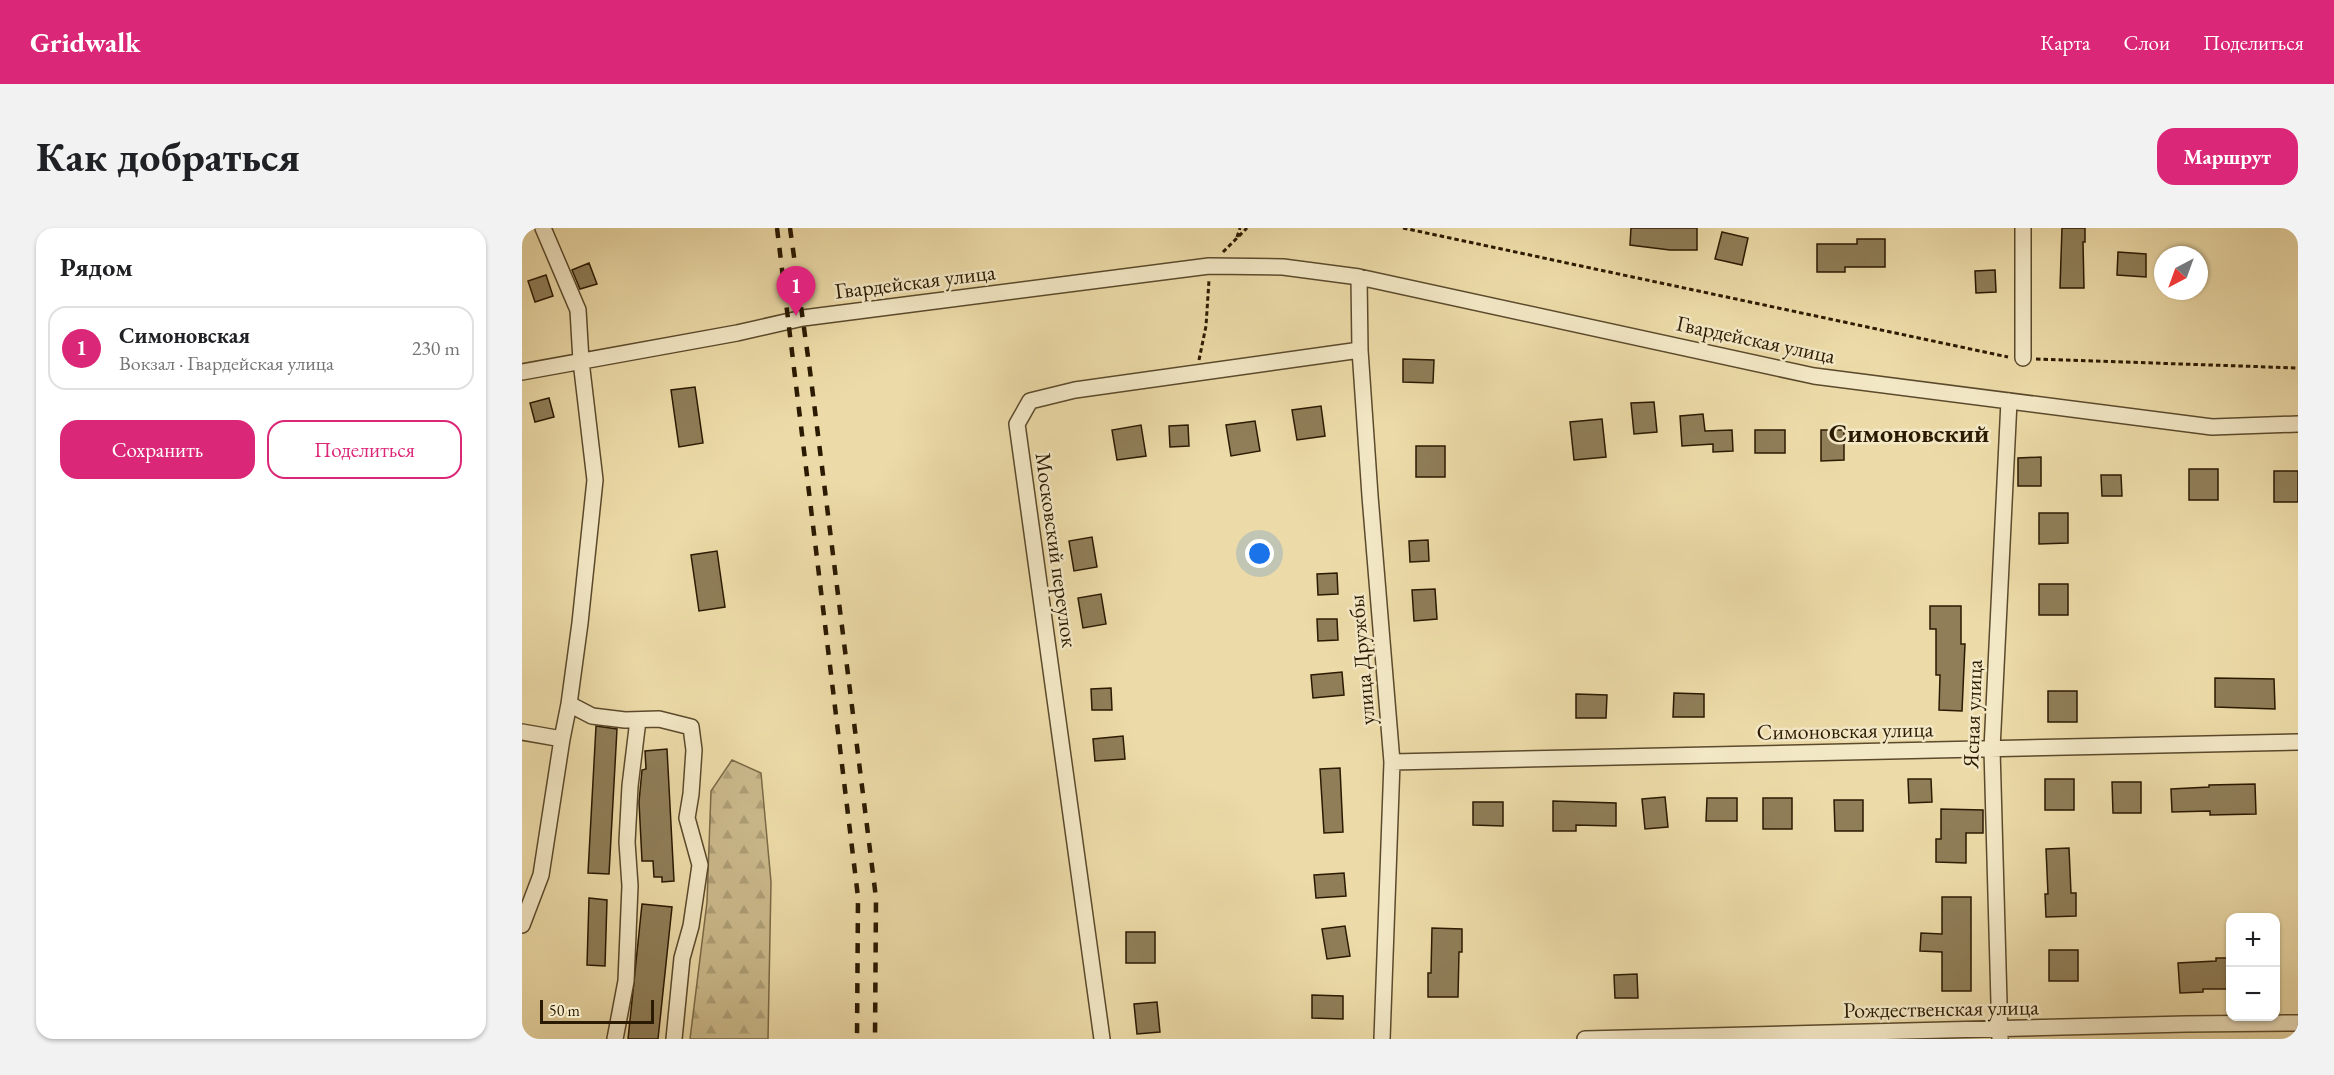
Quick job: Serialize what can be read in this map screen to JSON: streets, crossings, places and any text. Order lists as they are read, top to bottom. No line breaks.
{"streets":{"street":["Гвардейская улица","Московский переулок","улица Дружбы","Ясная улица","Симоновская улица","Рождественская улица"]},"crossings":[["Гвардейская улица","улица Дружбы"],["Гвардейская улица","Ясная улица"],["Московский переулок","улица Дружбы"],["улица Дружбы","Симоновская улица"],["Ясная улица","Симоновская улица"],["Ясная улица","Рождественская улица"]],"districts":["Симоновский"],"scale_bar":"50 m","north":"bottom left","page":{"header":"Gridwalk","nav":["Карта","Слои","Поделиться"],"buttons":["Маршрут",["Сохранить","Поделиться"]],"title":"Как добраться","heading":"Рядом","pins":"1","list":[{"mark":"1","name":"Симоновская","note":"Вокзал · Гвардейская улица","value":"230 m"}],"map_buttons":["+","−"],"scale":"50 m"}}
